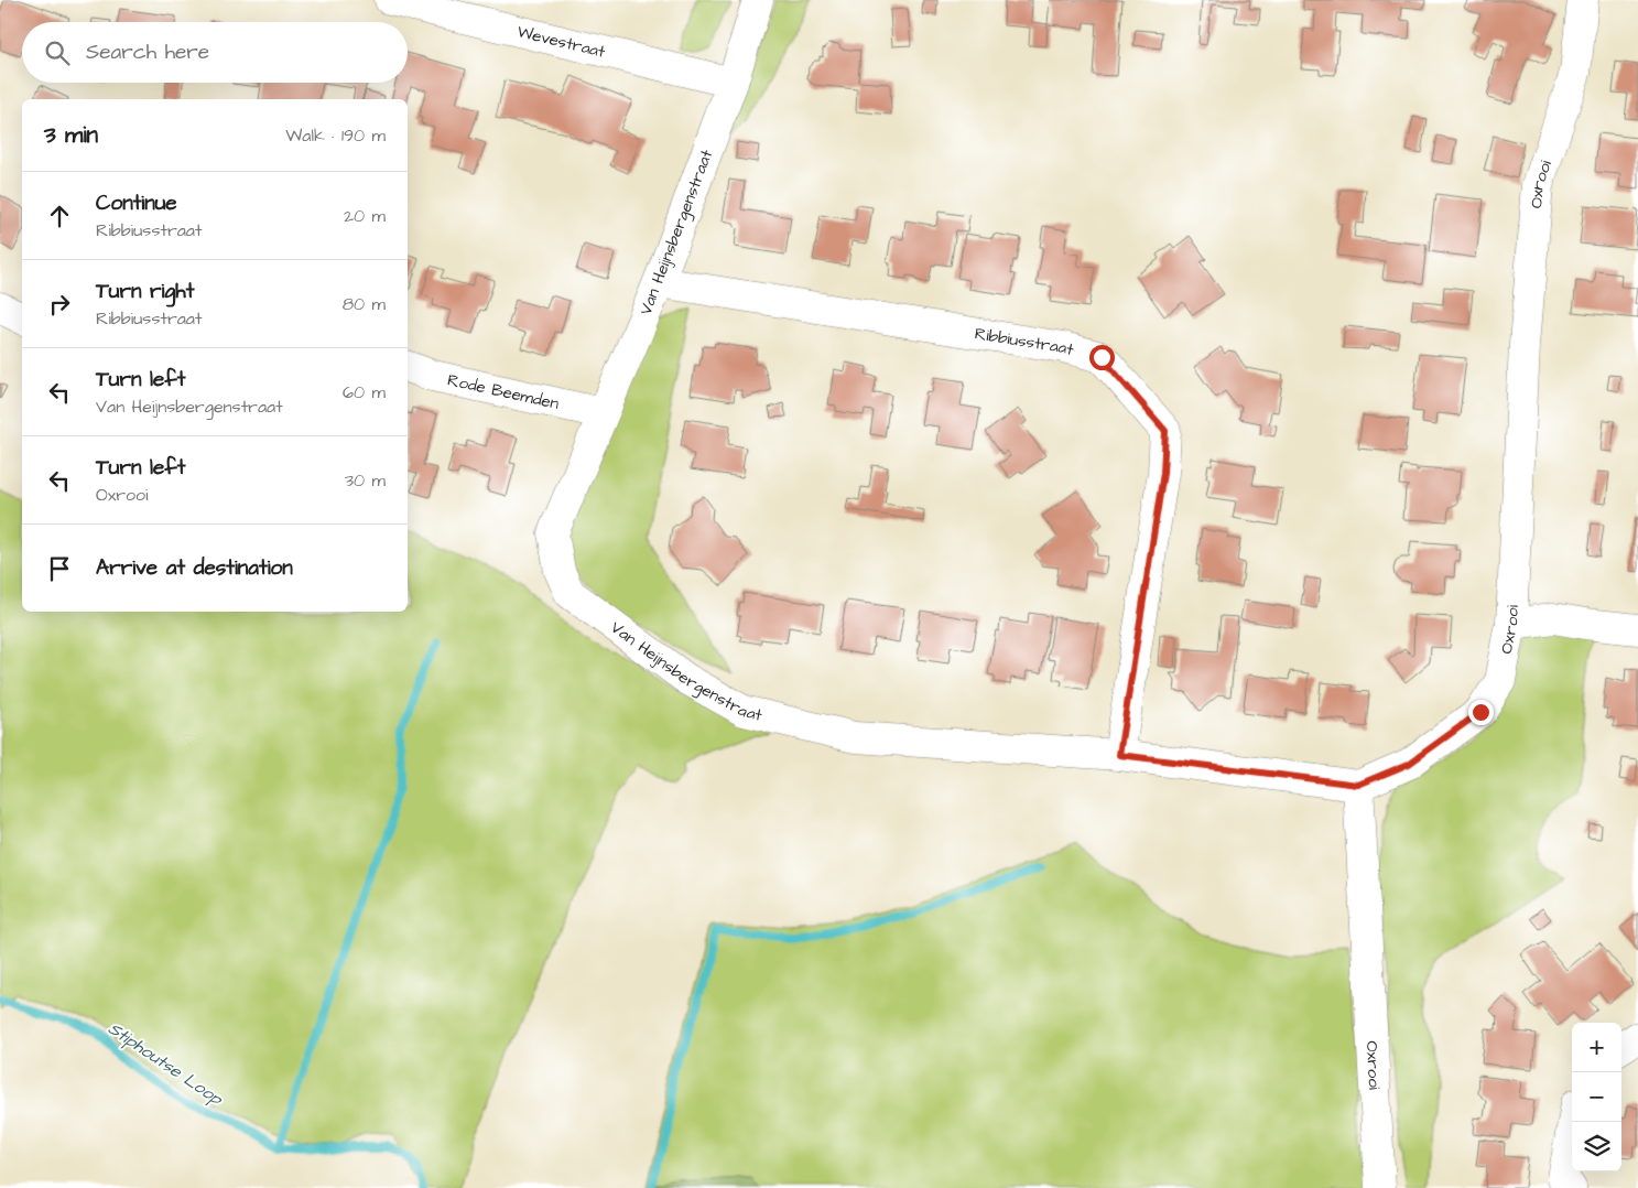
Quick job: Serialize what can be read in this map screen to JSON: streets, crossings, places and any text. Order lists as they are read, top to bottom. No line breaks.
{"streets":{"street":["Wevestraat","Oxrooi","Van Heijnsbergenstraat","Ribbiusstraat","Rode Beemden"]},"crossings":[["Wevestraat","Van Heijnsbergenstraat"],["Oxrooi","Van Heijnsbergenstraat"],["Van Heijnsbergenstraat","Ribbiusstraat"],["Van Heijnsbergenstraat","Rode Beemden"]],"water":["Stiphoutse Loop"],"page":{"search":"Search here","heading":["3 min","Walk · 190 m"],"list":[["Continue","Ribbiusstraat","20 m"],["Turn right","Ribbiusstraat","80 m"],["Turn left","Van Heijnsbergenstraat","60 m"],["Turn left","Oxrooi","30 m"],"Arrive at destination"],"map_buttons":["+","−"]}}
